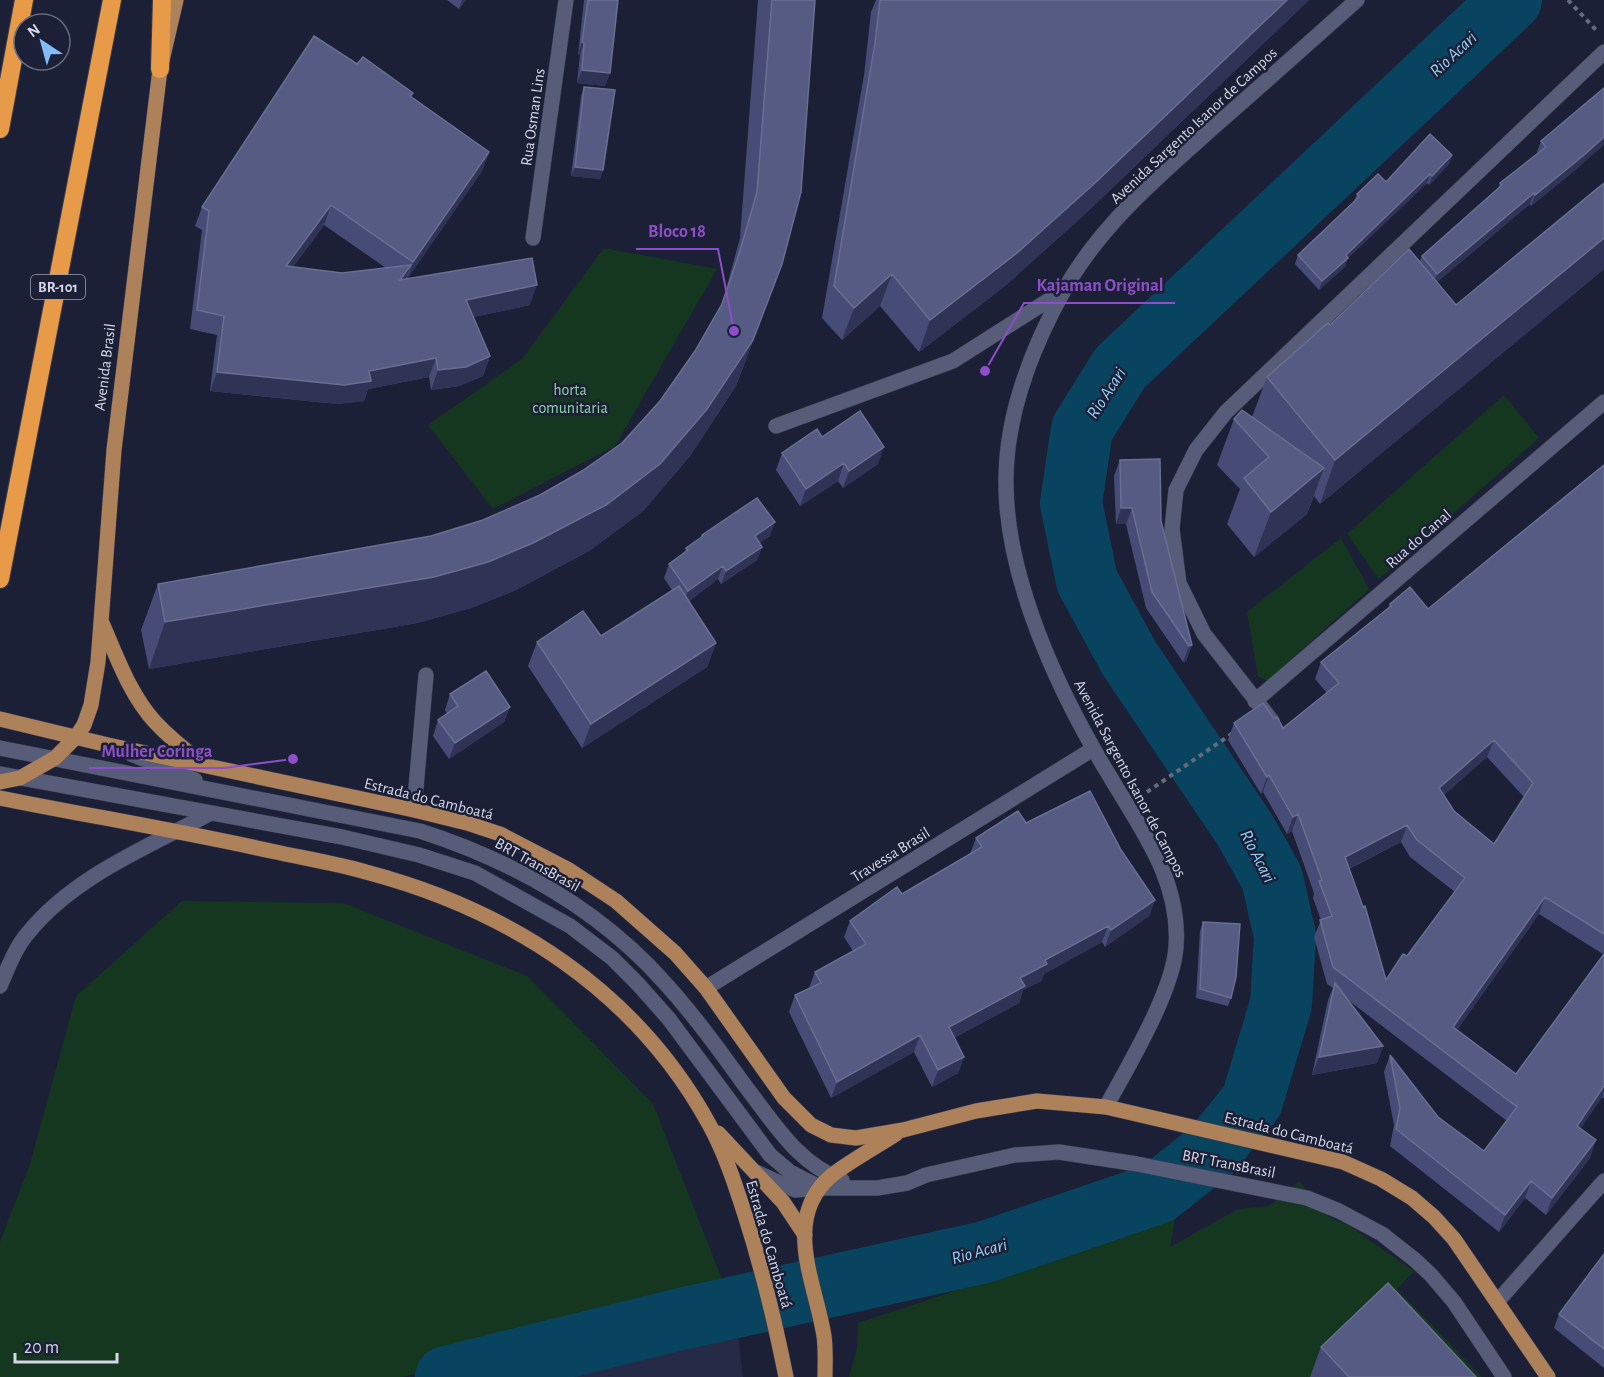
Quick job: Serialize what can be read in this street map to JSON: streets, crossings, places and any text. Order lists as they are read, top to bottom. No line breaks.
{"streets":{"highway":["BR-101"],"main road":["Avenida Brasil","Estrada do Camboatá"],"street":["Rua Osman Lins","Avenida Sargento Isanor de Campos","Rua do Canal","Travessa Brasil","BRT TransBrasil"]},"crossings":[["Avenida Sargento Isanor de Campos","Estrada do Camboatá"],["Avenida Sargento Isanor de Campos","Travessa Brasil"],["Avenida Brasil","Estrada do Camboatá"],["Avenida Brasil","BRT TransBrasil"],["Estrada do Camboatá","Travessa Brasil"]],"water":["Rio Acari"],"parks":["horta comunitaria"],"places":["Bloco 18","Kajaman Original","Mulher Coringa"],"scale_bar":"20 m","north":"top left"}
